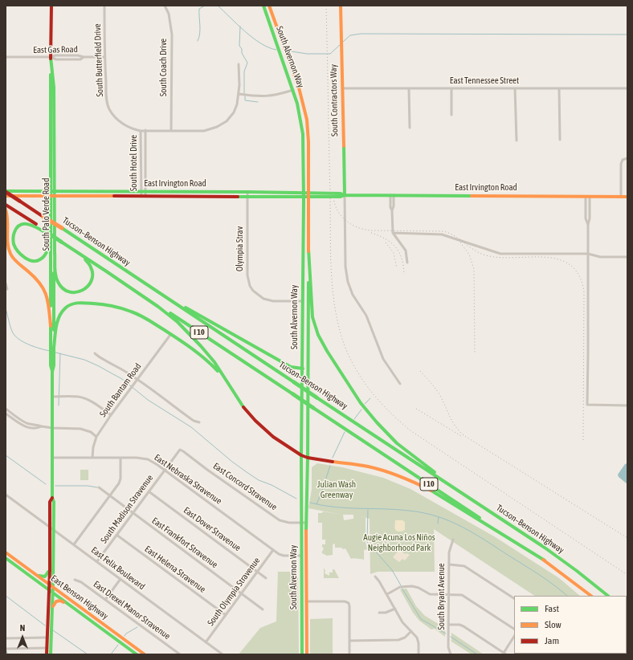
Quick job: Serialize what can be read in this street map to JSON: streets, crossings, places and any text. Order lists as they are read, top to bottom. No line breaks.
{"streets":{"main road":["South Alvernon Way","South Contractors Way","East Irvington Road","South Palo Verde Road","Tucson–Benson Highway","I 10","East Benson Highway"],"street":["East Gas Road","South Butterfield Drive","South Coach Drive","East Tennessee Street","South Hotel Drive","Olympia Strav","South Bantam Road","East Nebraska Stravenue","East Concord Stravenue","South Madison Stravenue","East Dover Stravenue","East Frankfort Stravenue","East Felix Boulevard","East Helena Stravenue","South Olympia Stravenue","South Bryant Avenue","East Drexel Manor Stravenue"]},"crossings":[["East Gas Road","South Butterfield Drive"],["East Gas Road","South Palo Verde Road"],["South Alvernon Way","East Irvington Road"],["South Alvernon Way","Olympia Strav"],["South Alvernon Way","East Nebraska Stravenue"],["South Alvernon Way","East Concord Stravenue"],["South Butterfield Drive","South Coach Drive"],["South Butterfield Drive","South Hotel Drive"],["East Tennessee Street","South Contractors Way"],["South Contractors Way","East Irvington Road"],["South Hotel Drive","East Irvington Road"],["East Irvington Road","South Palo Verde Road"],["East Irvington Road","Tucson–Benson Highway"],["East Irvington Road","Olympia Strav"],["South Palo Verde Road","East Nebraska Stravenue"],["South Palo Verde Road","East Felix Boulevard"],["South Palo Verde Road","East Benson Highway"],["South Bantam Road","East Nebraska Stravenue"],["East Nebraska Stravenue","South Madison Stravenue"],["East Nebraska Stravenue","South Olympia Stravenue"],["East Concord Stravenue","South Madison Stravenue"],["South Madison Stravenue","East Dover Stravenue"],["South Madison Stravenue","East Frankfort Stravenue"],["South Madison Stravenue","East Felix Boulevard"],["South Madison Stravenue","East Helena Stravenue"],["East Dover Stravenue","South Olympia Stravenue"],["East Frankfort Stravenue","South Olympia Stravenue"],["East Felix Boulevard","South Olympia Stravenue"],["East Helena Stravenue","South Olympia Stravenue"]],"parks":["Julian Wash Greenway","Augie Acuna Los Niños Neighborhood Park"],"legend":["Fast","Slow","Jam"],"north":"top"}
